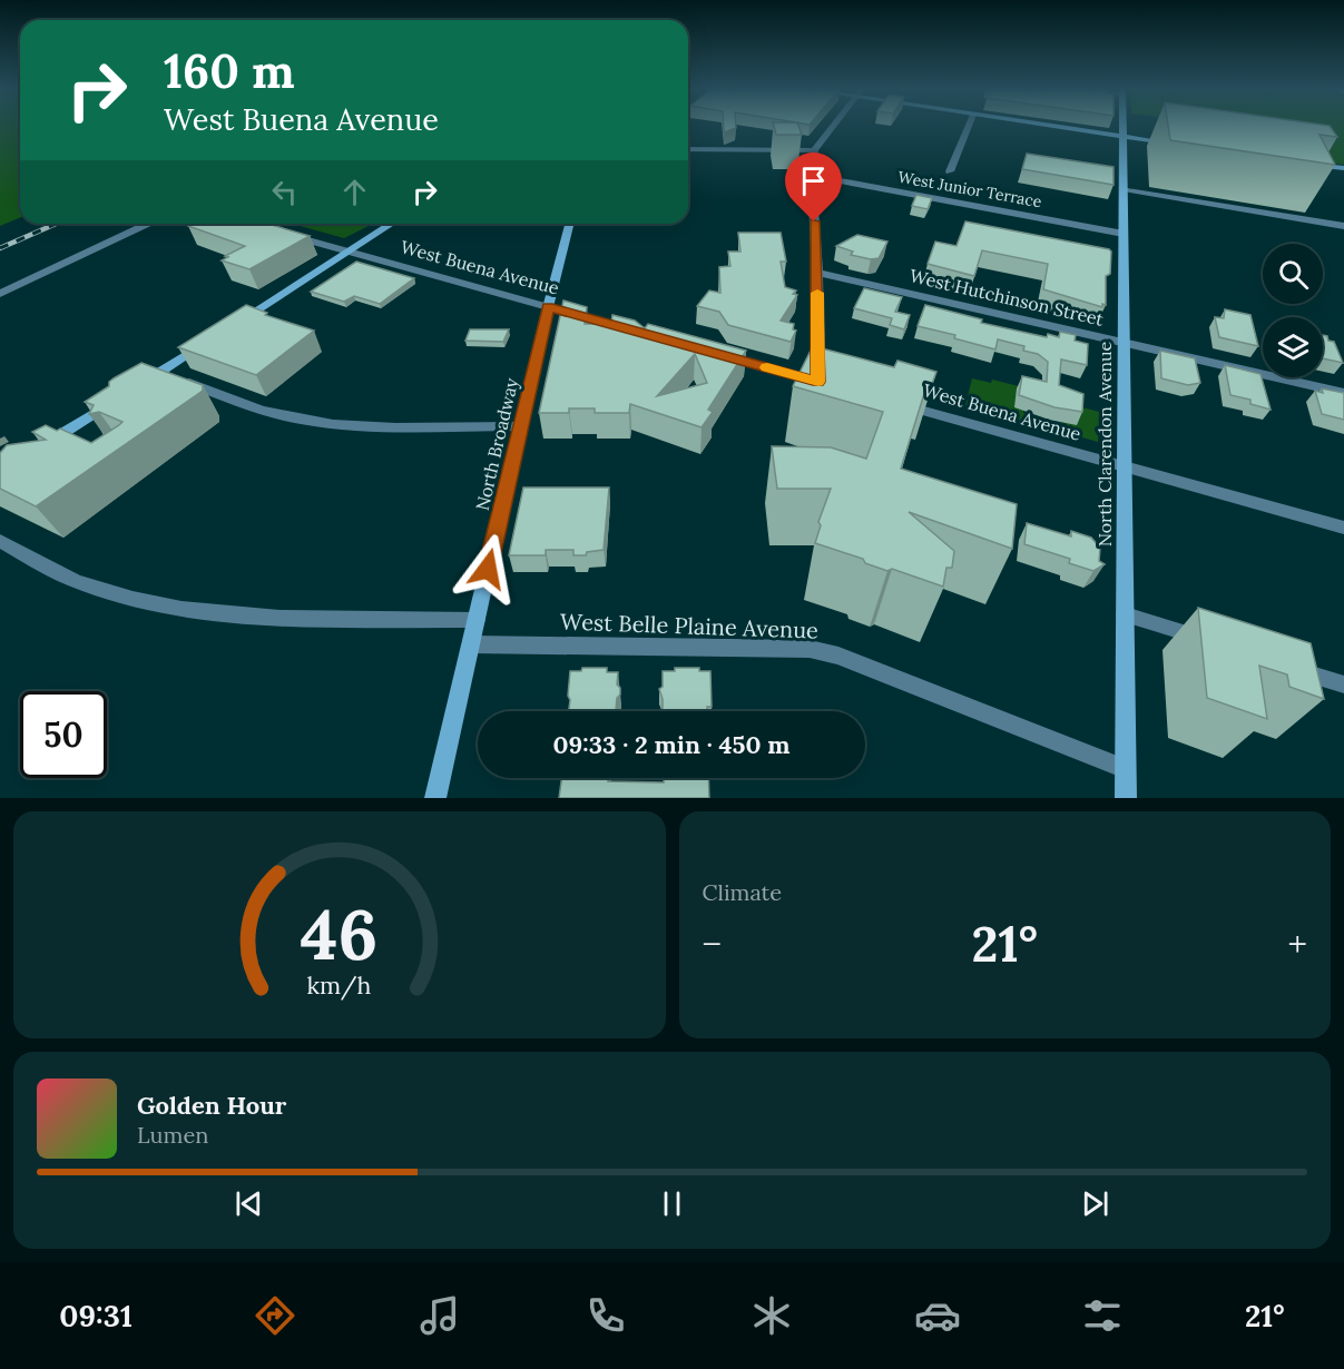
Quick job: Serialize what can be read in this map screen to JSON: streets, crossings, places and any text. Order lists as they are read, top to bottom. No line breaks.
{"streets":{"main road":["North Broadway","North Clarendon Avenue"],"street":["West Junior Terrace","West Buena Avenue","West Hutchinson Street","West Belle Plaine Avenue"]},"crossings":[["West Junior Terrace","North Clarendon Avenue"],["West Buena Avenue","North Broadway"],["West Buena Avenue","North Clarendon Avenue"],["West Hutchinson Street","North Clarendon Avenue"],["North Broadway","West Belle Plaine Avenue"],["North Clarendon Avenue","West Belle Plaine Avenue"]],"page":{"turn":["160 m","West Buena Avenue"],"limit":"50","trip":"09:33 · 2 min · 450 m","tile":"Climate","heat":["−","21°","+"],"song":["Golden Hour","Lumen"],"tabs":["09:31","21°"],"gauge":["46","km/h"]}}
